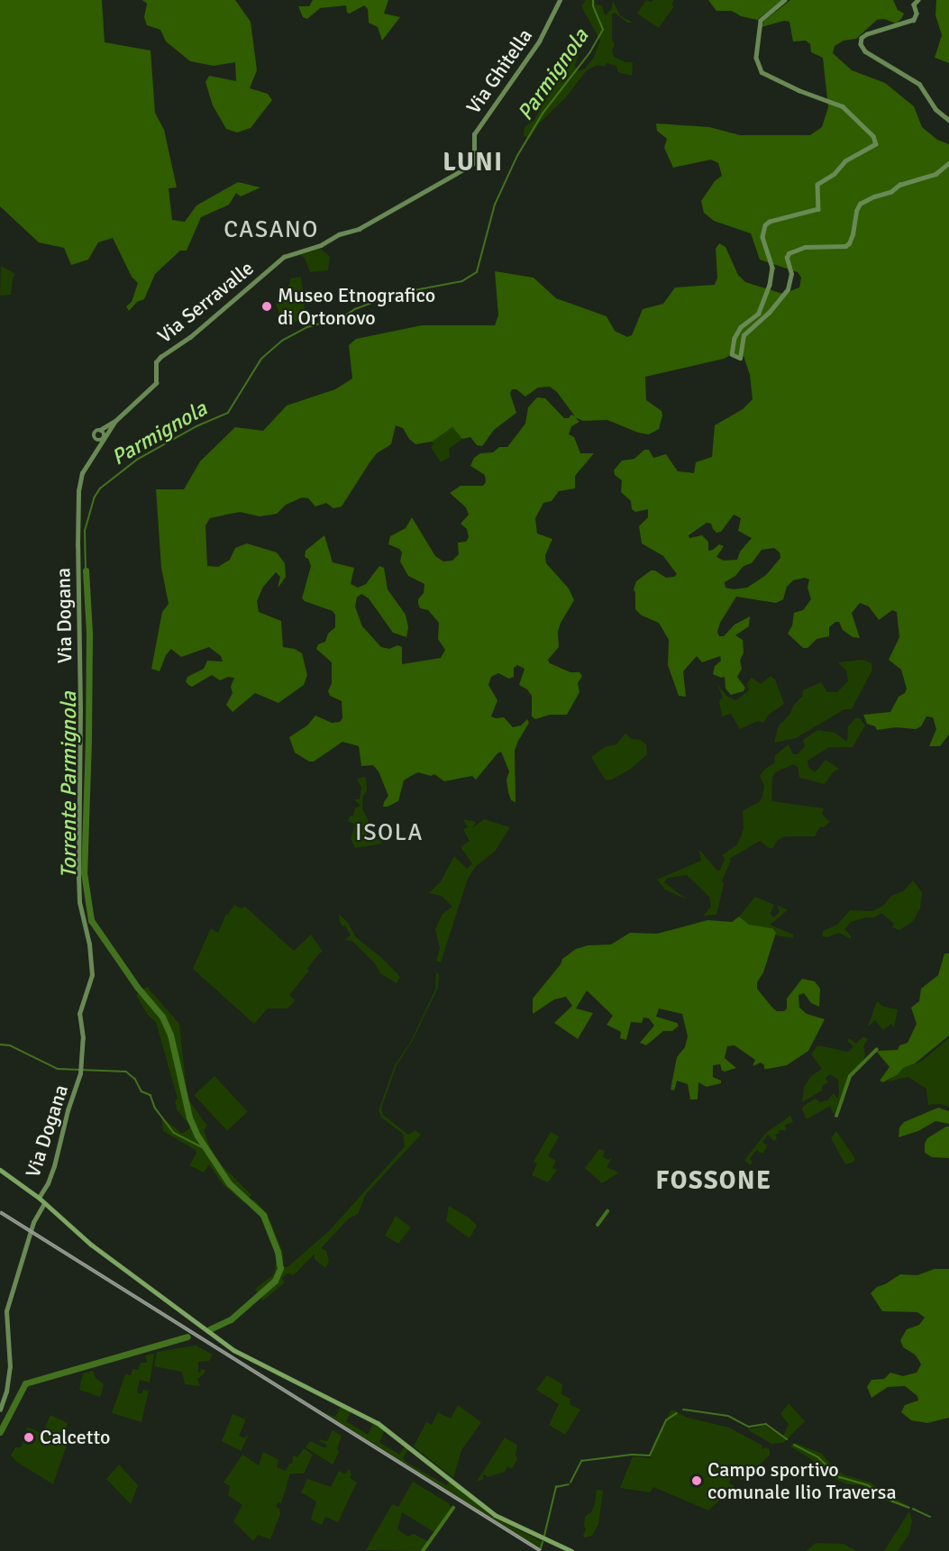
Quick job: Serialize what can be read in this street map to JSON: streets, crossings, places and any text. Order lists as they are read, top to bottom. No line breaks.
{"streets":{"street":["Via Ghitella","Via Serravalle","Via Dogana"]},"crossings":[["Via Ghitella","Via Serravalle"],["Via Serravalle","Via Dogana"]],"districts":["LUNI","CASANO","ISOLA","FOSSONE"],"water":["Parmignola","Torrente Parmignola"],"places":["Museo Etnografico di Ortonovo","Calcetto","Campo sportivo comunale Ilio Traversa"]}
